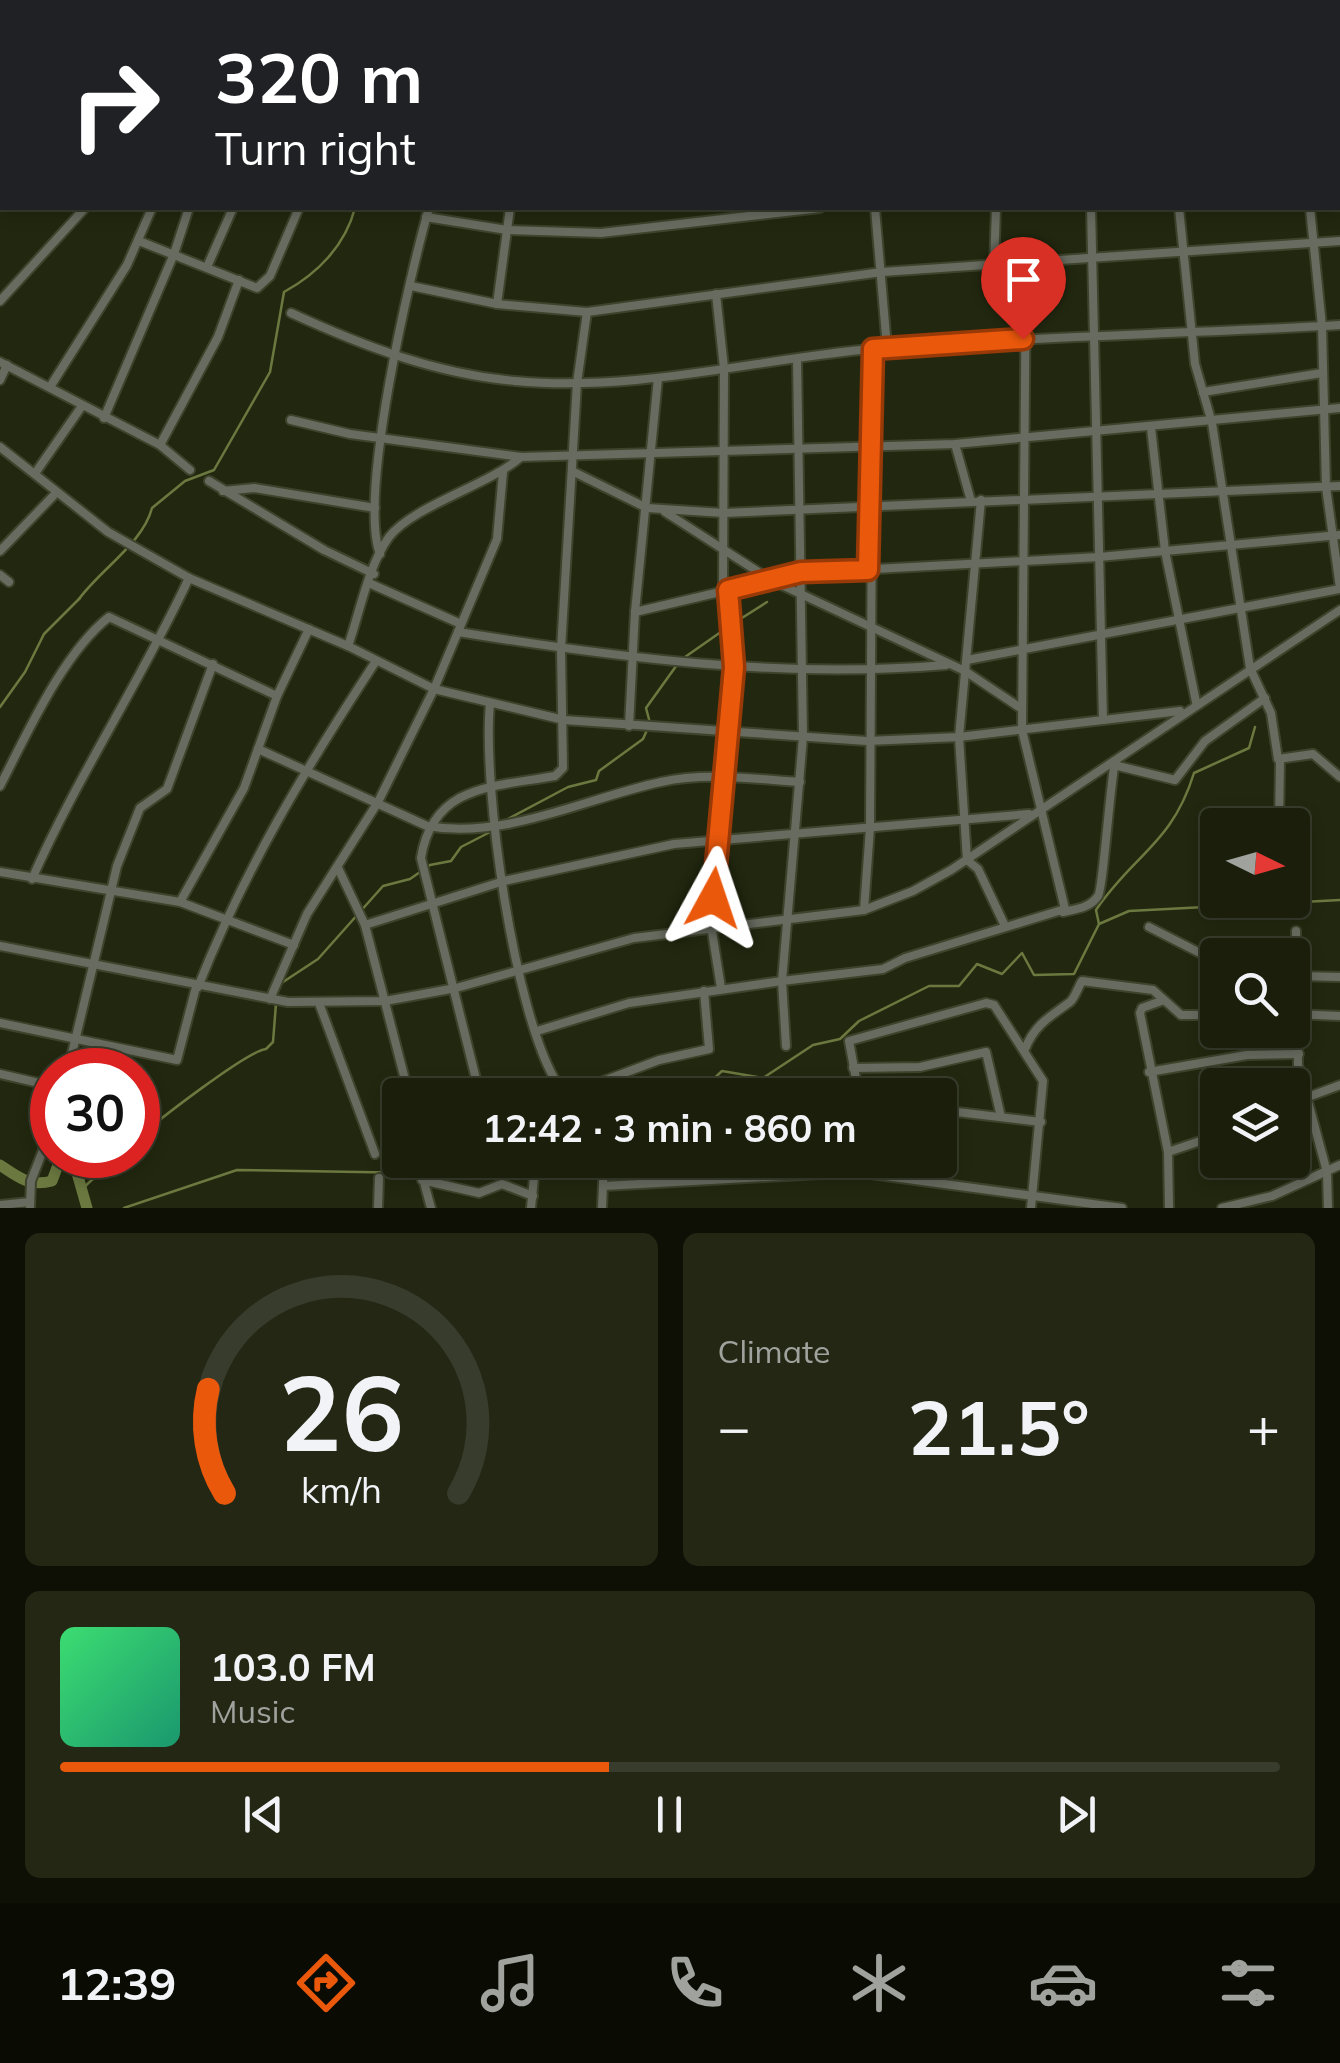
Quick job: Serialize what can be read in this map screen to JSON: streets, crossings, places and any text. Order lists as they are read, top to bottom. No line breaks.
{"north":"right","page":{"turn":["320 m","Turn right"],"limit":"30","trip":"12:42 · 3 min · 860 m","tile":"Climate","heat":["−","21.5°","+"],"song":["103.0 FM","Music"],"tabs":"12:39","gauge":["26","km/h"]}}
